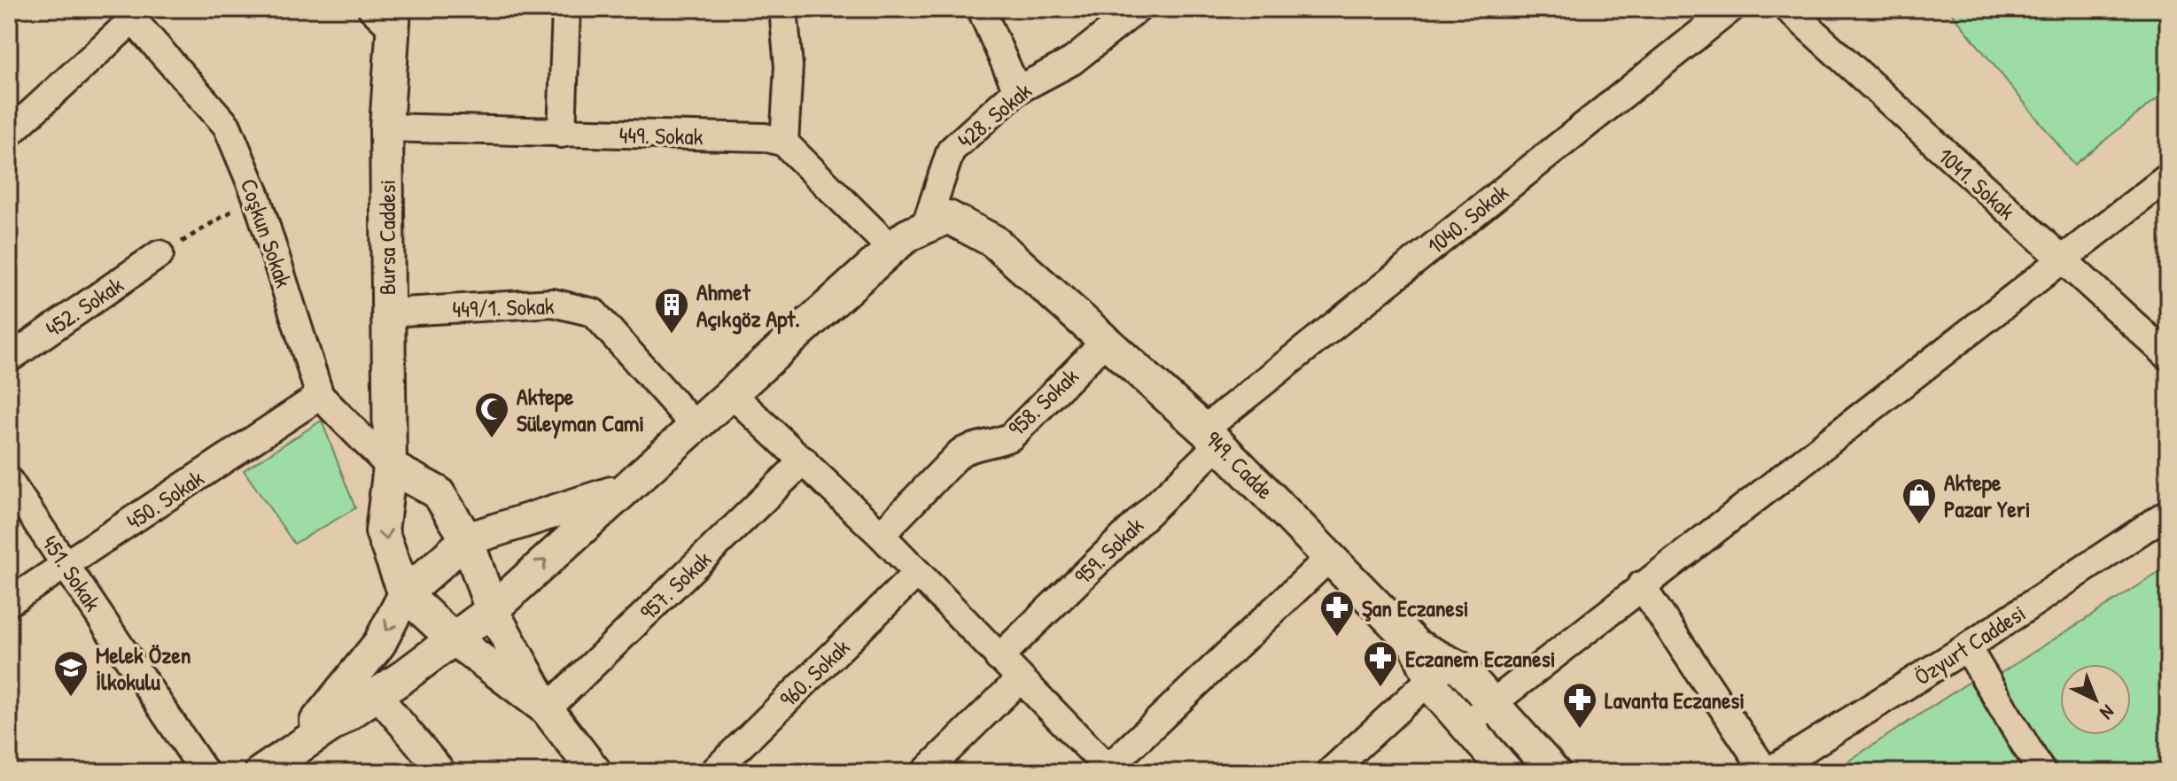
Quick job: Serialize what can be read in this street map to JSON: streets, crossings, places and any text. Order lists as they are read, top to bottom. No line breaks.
{"streets":{"street":["428. Sokak","449. Sokak","1041. Sokak","1040. Sokak","Coşkun Sokak","Bursa Caddesi","452. Sokak","449/1. Sokak","958. Sokak","949. Cadde","450. Sokak","959. Sokak","451. Sokak","957. Sokak","Özyurt Caddesi","960. Sokak"]},"crossings":[["428. Sokak","949. Cadde"],["449. Sokak","Bursa Caddesi"],["1040. Sokak","949. Cadde"],["1040. Sokak","959. Sokak"],["Coşkun Sokak","Bursa Caddesi"],["Coşkun Sokak","450. Sokak"],["Bursa Caddesi","449/1. Sokak"],["958. Sokak","949. Cadde"],["949. Cadde","959. Sokak"],["450. Sokak","451. Sokak"]],"places":{"building":["Ahmet Açıkgöz Apt."],"mosque":["Aktepe Süleyman Cami"],"shop":["Aktepe Pazar Yeri"],"pharmacy":["Şan Eczanesi","Eczanem Eczanesi","Lavanta Eczanesi"],"school or university":["Melek Özen İlkokulu"]},"north":"bottom right"}
